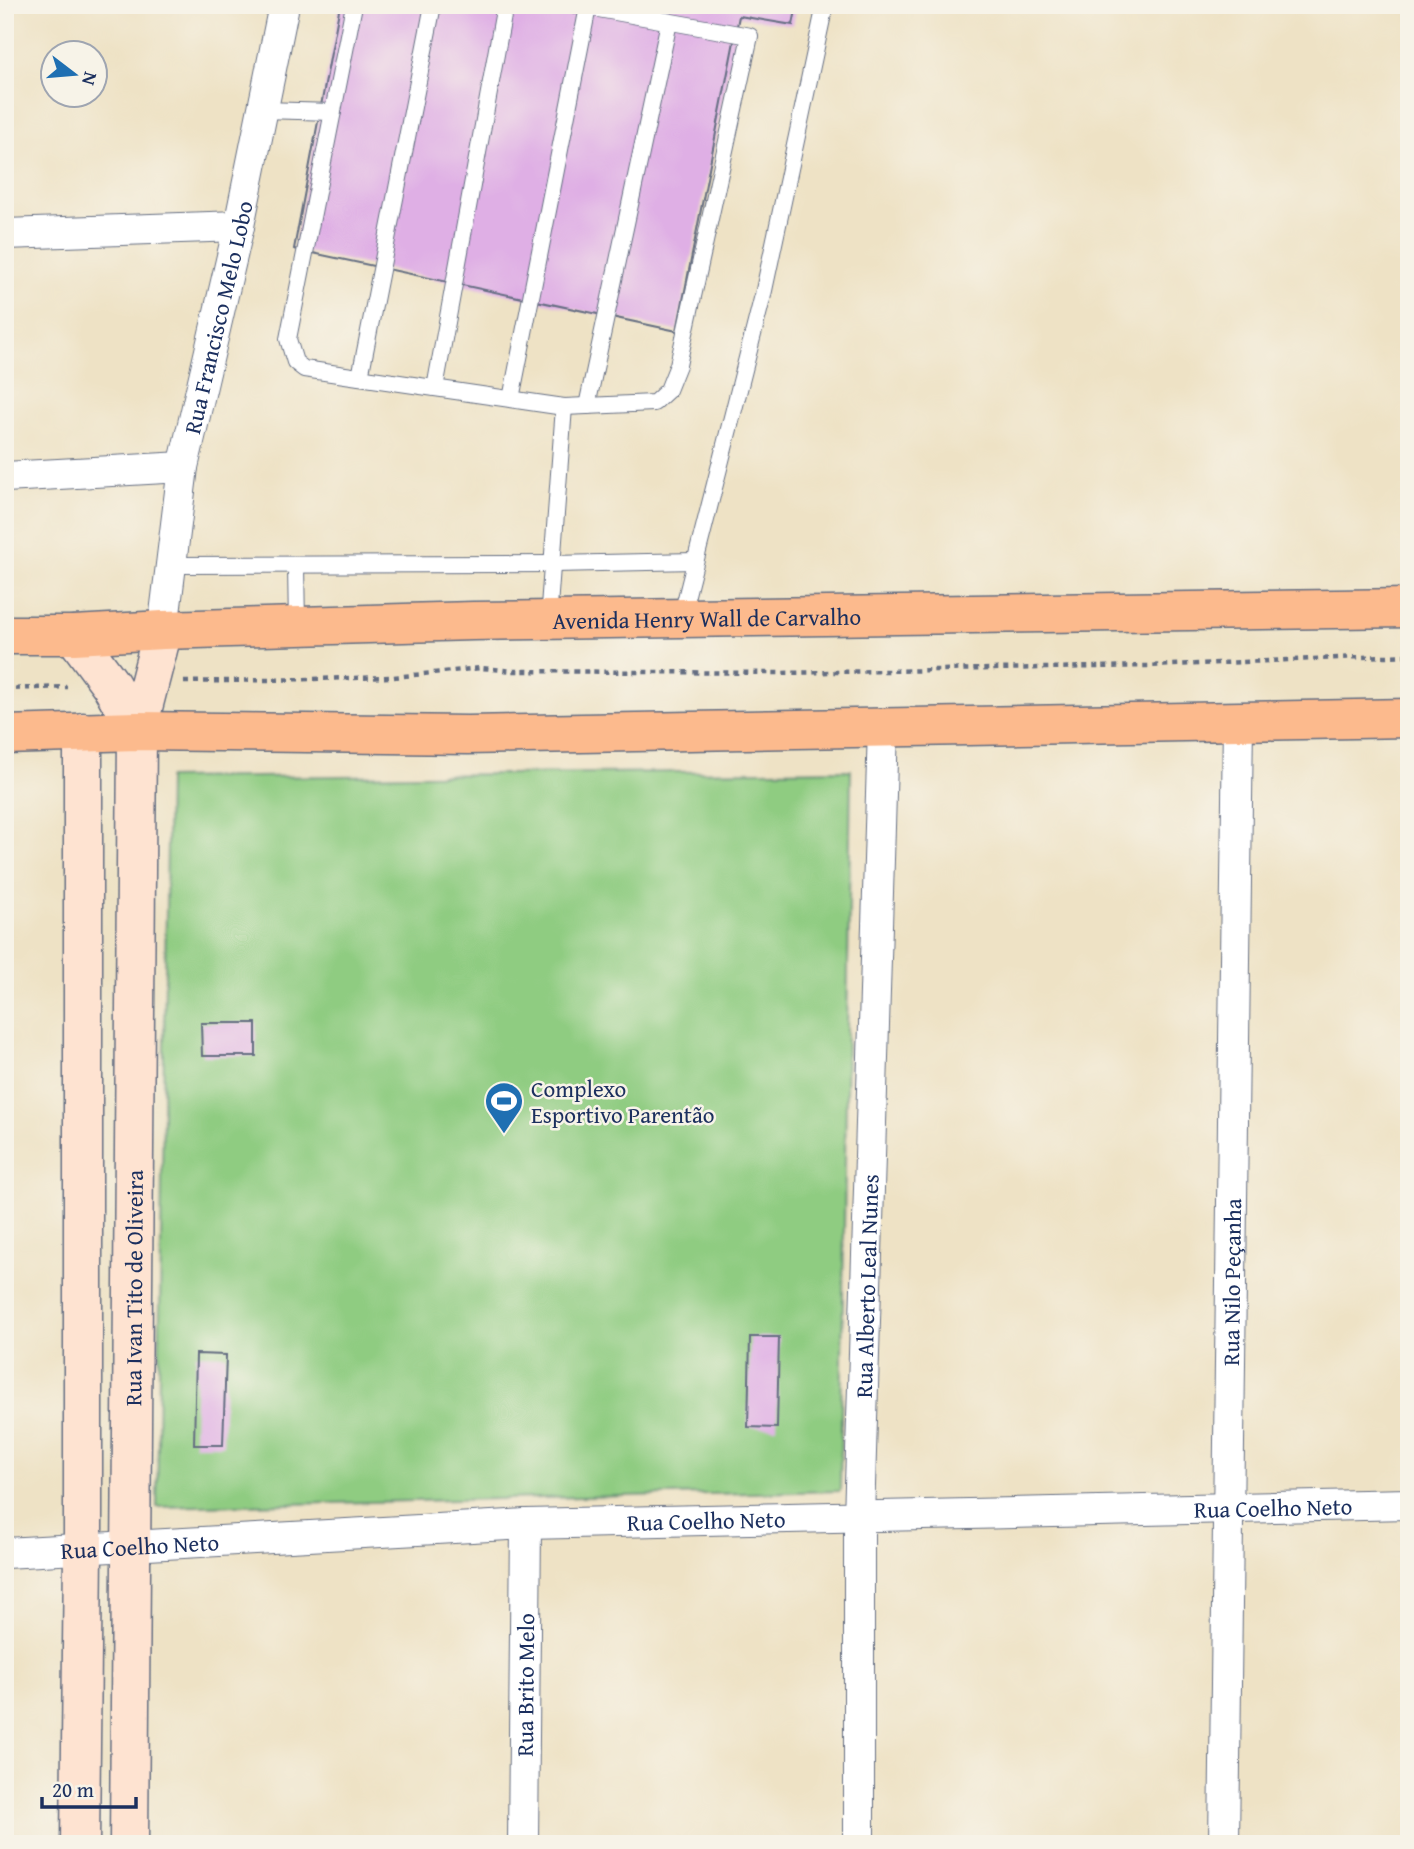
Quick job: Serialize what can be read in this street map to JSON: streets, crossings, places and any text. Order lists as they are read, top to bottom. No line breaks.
{"streets":{"main road":["Avenida Henry Wall de Carvalho"],"street":["Rua Francisco Melo Lobo","Rua Nilo Peçanha","Rua Alberto Leal Nunes","Rua Ivan Tito de Oliveira","Rua Coelho Neto","Rua Brito Melo"]},"crossings":[["Rua Francisco Melo Lobo","Avenida Henry Wall de Carvalho"],["Rua Nilo Peçanha","Rua Coelho Neto"],["Rua Alberto Leal Nunes","Rua Coelho Neto"],["Rua Ivan Tito de Oliveira","Rua Coelho Neto"],["Rua Coelho Neto","Rua Brito Melo"]],"places":{"sports":["Complexo Esportivo Parentão"]},"scale_bar":"20 m","north":"right"}
